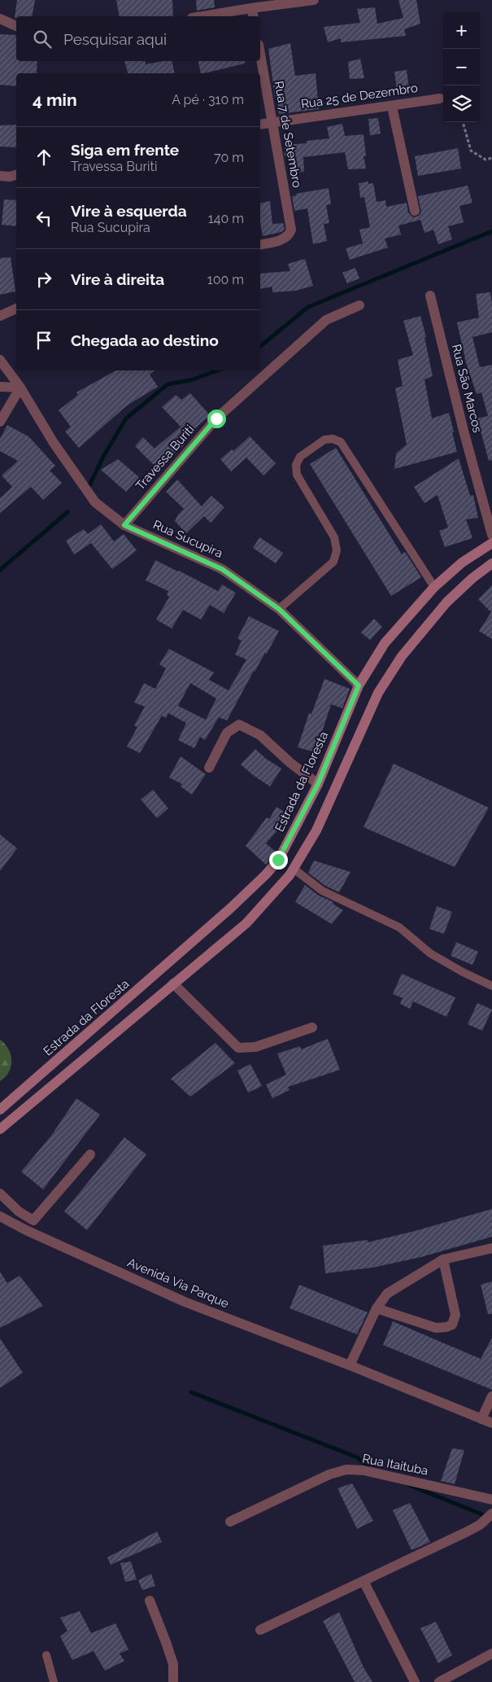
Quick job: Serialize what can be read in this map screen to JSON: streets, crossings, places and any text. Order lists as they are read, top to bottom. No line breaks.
{"streets":{"main road":["Estrada da Floresta"],"street":["Rua 25 de Dezembro","Rua 7 de Setembro","Rua São Marcos","Travessa Buriti","Rua Sucupira","Avenida Via Parque","Rua Itaituba"]},"crossings":[["Rua 25 de Dezembro","Rua 7 de Setembro"],["Travessa Buriti","Rua Sucupira"],["Rua Sucupira","Estrada da Floresta"]],"page":{"map_buttons":["+","−"],"search":"Pesquisar aqui","heading":["4 min","A pé · 310 m"],"list":[["Siga em frente","Travessa Buriti","70 m"],["Vire à esquerda","Rua Sucupira","140 m"],["Vire à direita","100 m"],"Chegada ao destino"]}}
